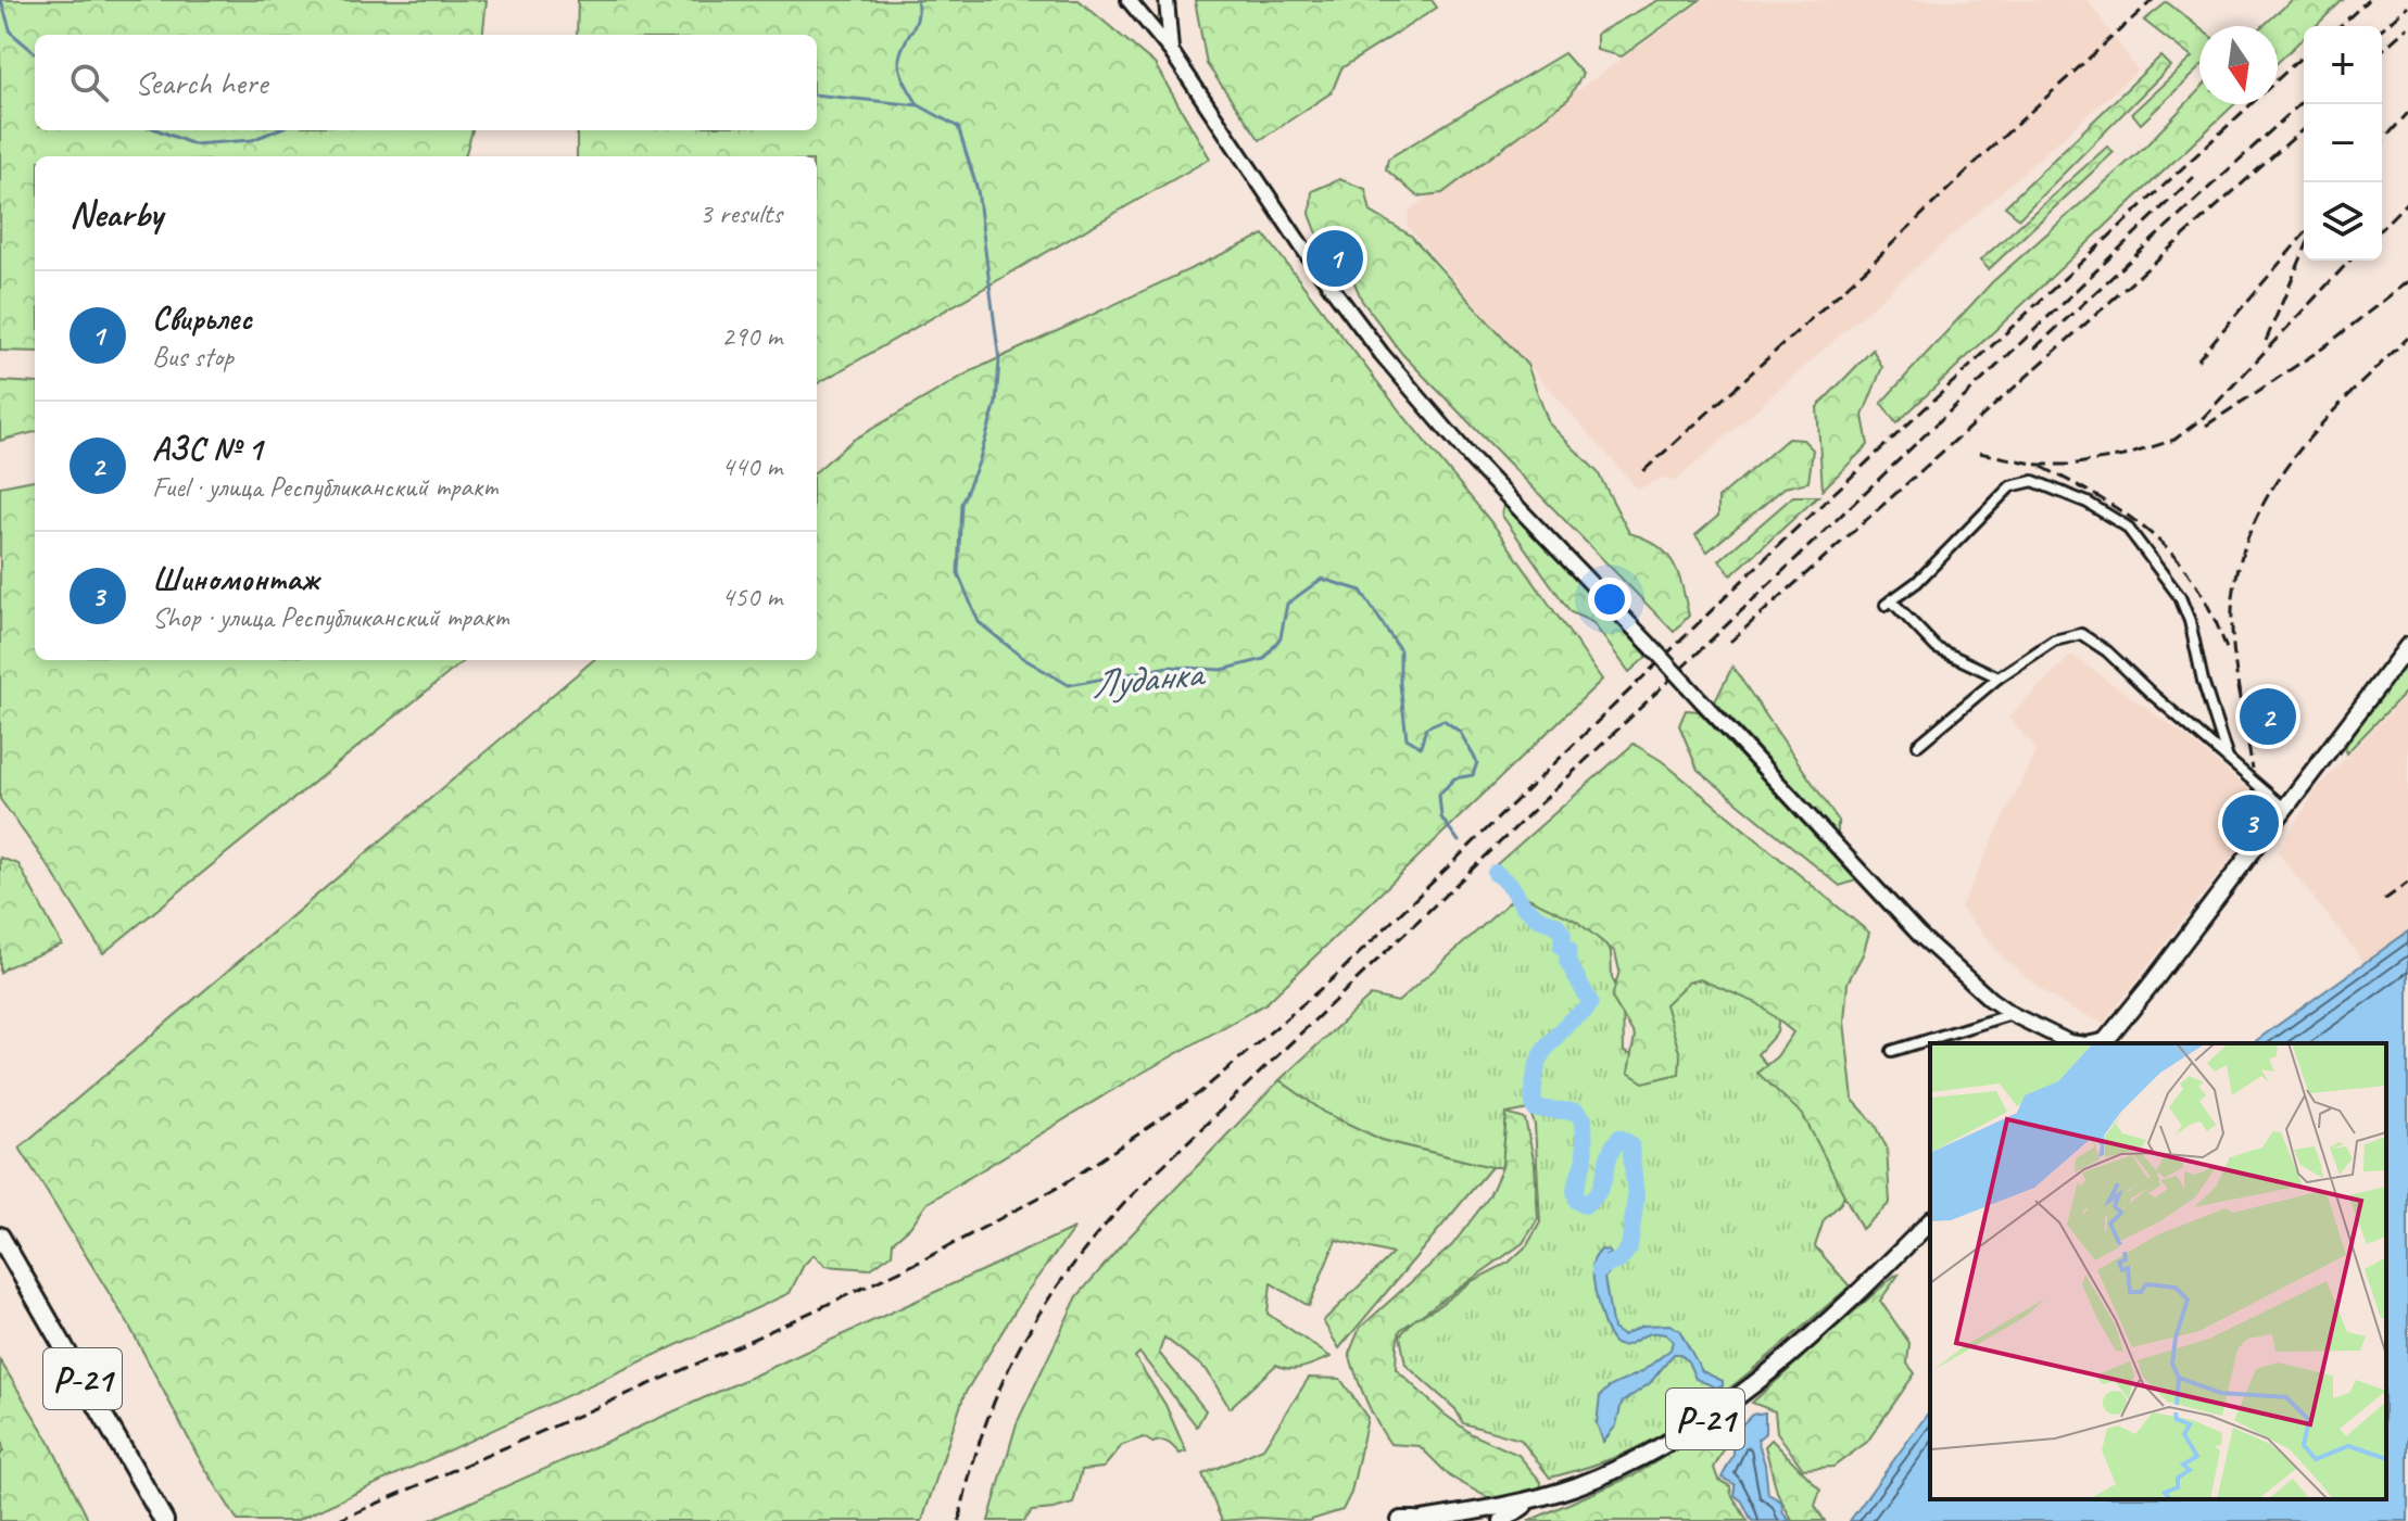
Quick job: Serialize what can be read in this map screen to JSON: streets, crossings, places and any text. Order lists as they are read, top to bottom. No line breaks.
{"streets":{"highway":["Р-21"]},"water":["Луданка"],"north":"bottom","page":{"map_buttons":["+","−"],"search":"Search here","heading":["Nearby","3 results"],"pins":["1","2","3"],"list":[{"mark":"1","name":"Свирьлес","note":"Bus stop","value":"290 m"},{"mark":"2","name":"АЗС № 1","note":"Fuel · улица Республиканский тракт","value":"440 m"},{"mark":"3","name":"Шиномонтаж","note":"Shop · улица Республиканский тракт","value":"450 m"}]}}
